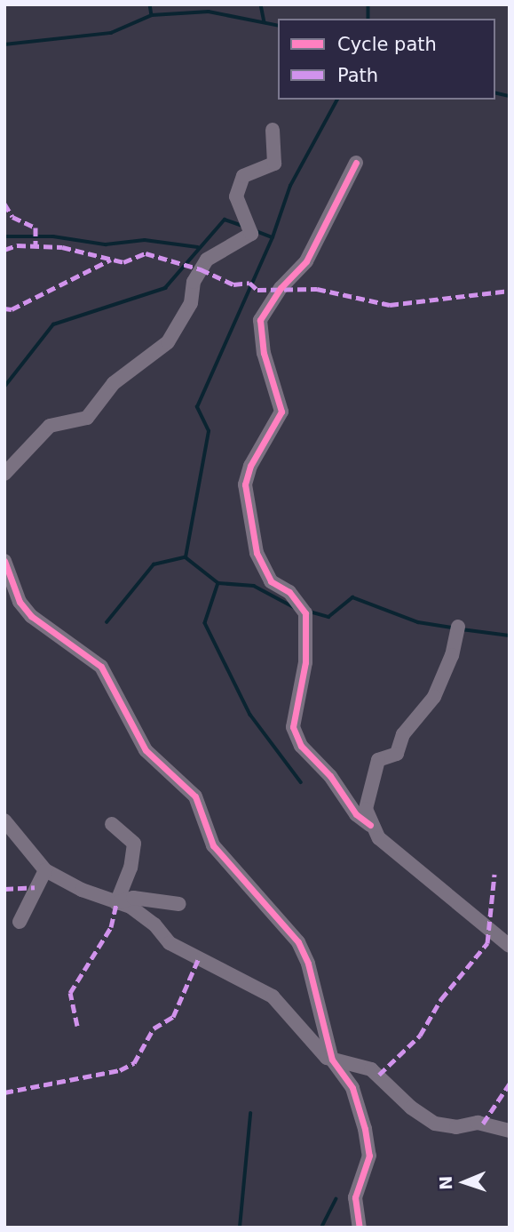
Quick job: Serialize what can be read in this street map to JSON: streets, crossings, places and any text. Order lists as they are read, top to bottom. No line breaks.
{"legend":["Cycle path","Path"],"north":"left"}
